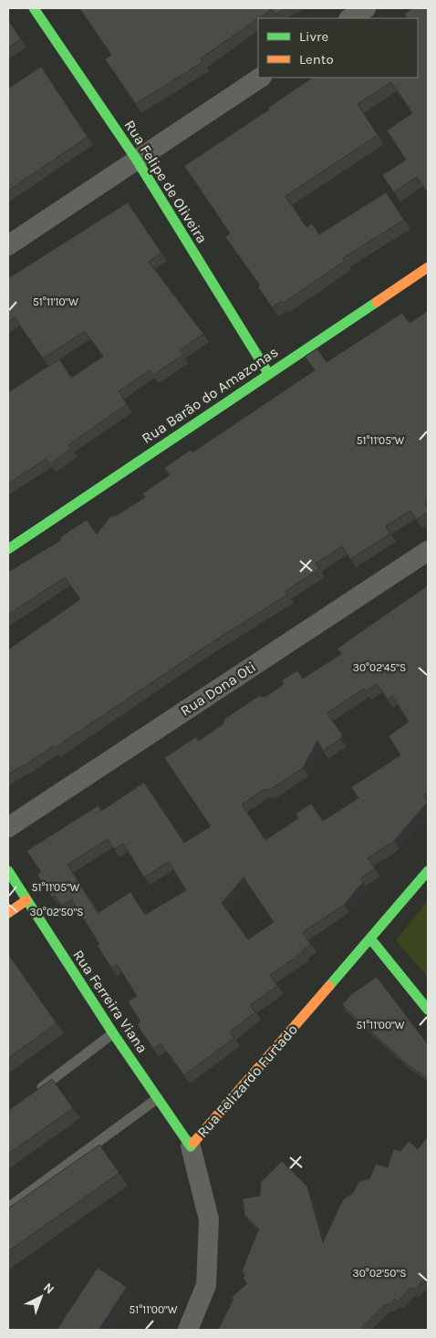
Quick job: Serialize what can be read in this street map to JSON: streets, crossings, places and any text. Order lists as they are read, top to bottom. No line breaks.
{"streets":{"street":["Rua Felipe de Oliveira","Rua Barão do Amazonas","Rua Dona Oti","Rua Ferreira Viana","Rua Felizardo Furtado"]},"crossings":[["Rua Felipe de Oliveira","Rua Barão do Amazonas"],["Rua Ferreira Viana","Rua Felizardo Furtado"]],"legend":["Livre","Lento"],"north":"top right","coordinates":["51°11'10\"W","51°11'05\"W","30°02'45\"S","30°02'50\"S","51°11'00\"W"]}
